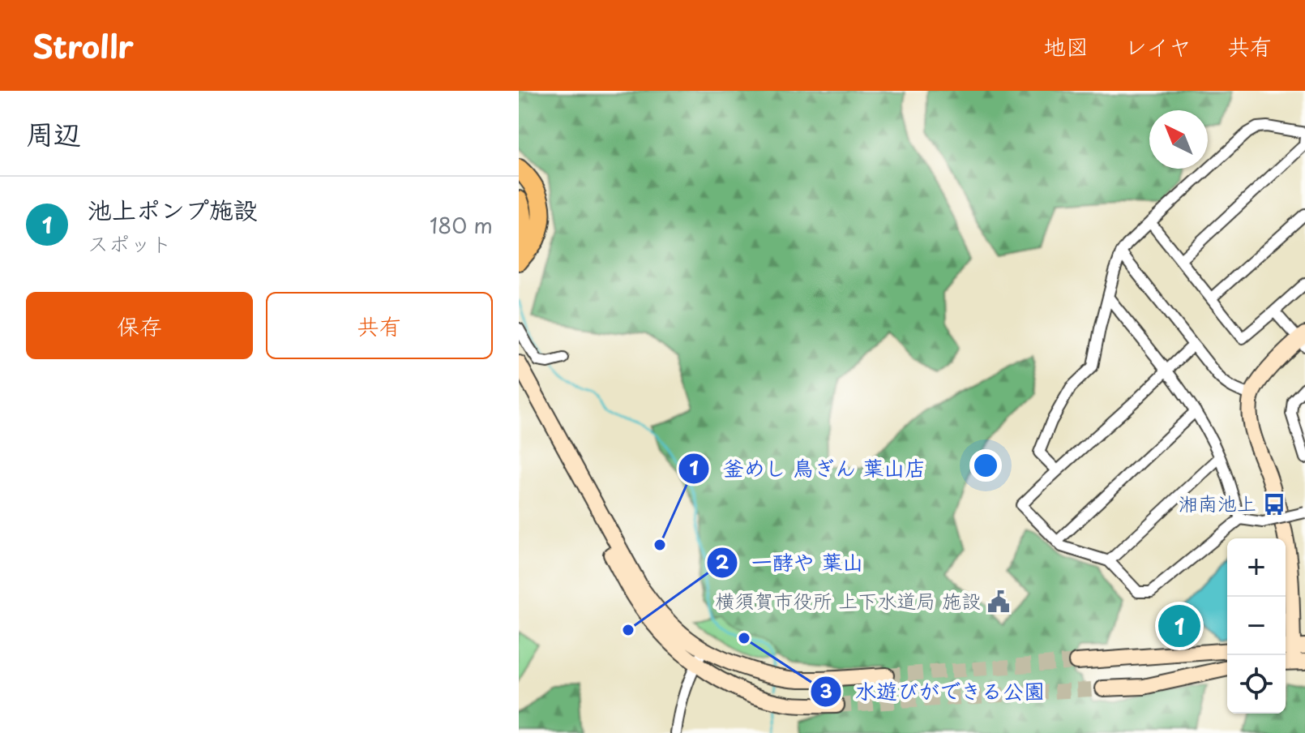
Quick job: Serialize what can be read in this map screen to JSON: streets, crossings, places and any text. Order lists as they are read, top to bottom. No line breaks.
{"places":{"bus stop":["湘南池上"],"other":["釜めし 鳥ぎん 葉山店","一酵や 葉山","水遊びができる公園"],"public building":["横須賀市役所 上下水道局 施設"]},"north":"top left","page":{"header":"Strollr","nav":["地図","レイヤ","共有"],"heading":"周辺","list":[{"mark":"1","name":"池上ポンプ施設","note":"スポット","value":"180 m"}],"buttons":["保存","共有"],"map_buttons":["+","−"],"pins":"1"}}
